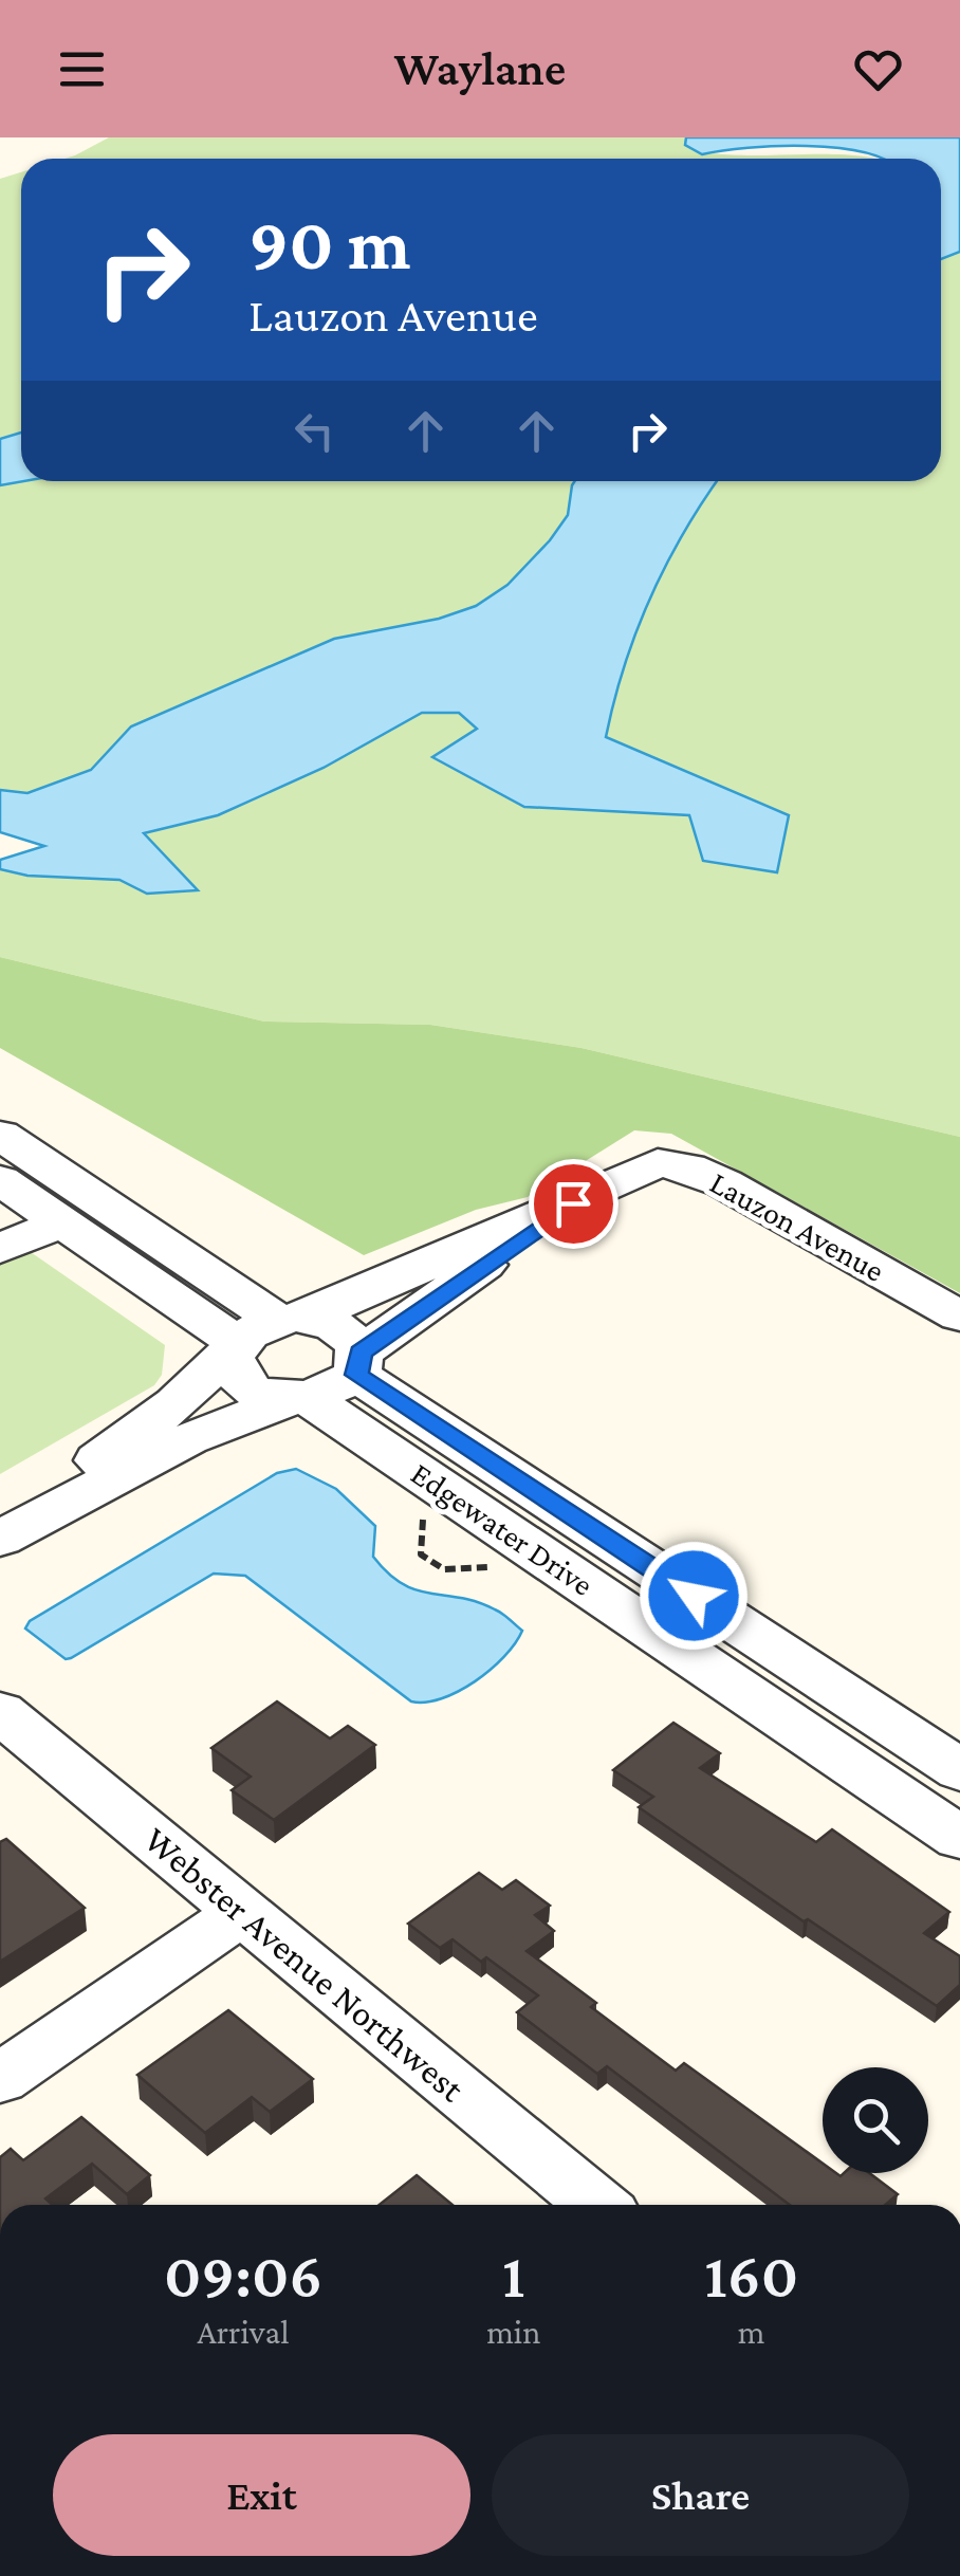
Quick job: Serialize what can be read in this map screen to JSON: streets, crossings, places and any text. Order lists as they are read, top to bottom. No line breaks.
{"streets":{"street":["Lauzon Avenue","Edgewater Drive","Webster Avenue Northwest"]},"crossings":[["Lauzon Avenue","Edgewater Drive"]],"page":{"header":"Waylane","turn":["90 m","Lauzon Avenue"],"eta":["09:06","Arrival","1","min","160","m"],"buttons":["Exit","Share"]}}
